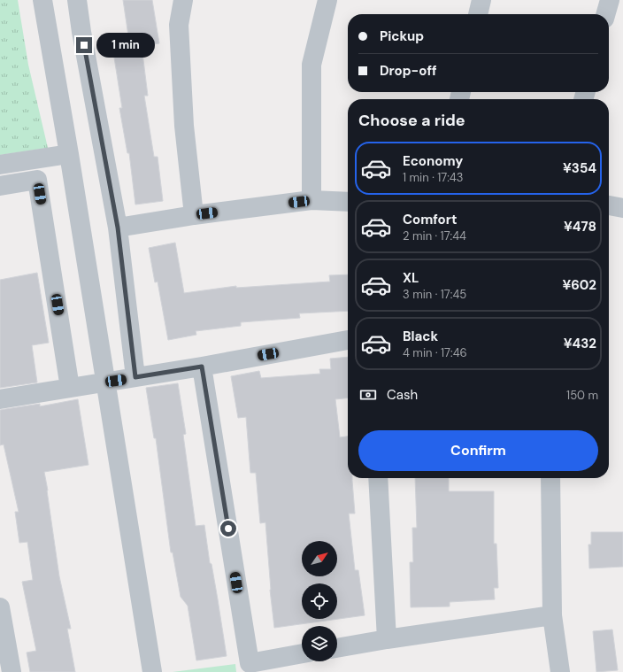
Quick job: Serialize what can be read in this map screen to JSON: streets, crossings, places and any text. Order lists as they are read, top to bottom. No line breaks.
{"north":"top right","page":{"banner":["Pickup","Drop-off"],"bubble":"1 min","heading":"Choose a ride","list":[{"name":"Economy","note":"1 min · 17:43","value":"¥354"},{"name":"Comfort","note":"2 min · 17:44","value":"¥478"},{"name":"XL","note":"3 min · 17:45","value":"¥602"},{"name":"Black","note":"4 min · 17:46","value":"¥432"}],"pay":["Cash","150 m"],"buttons":"Confirm"}}
